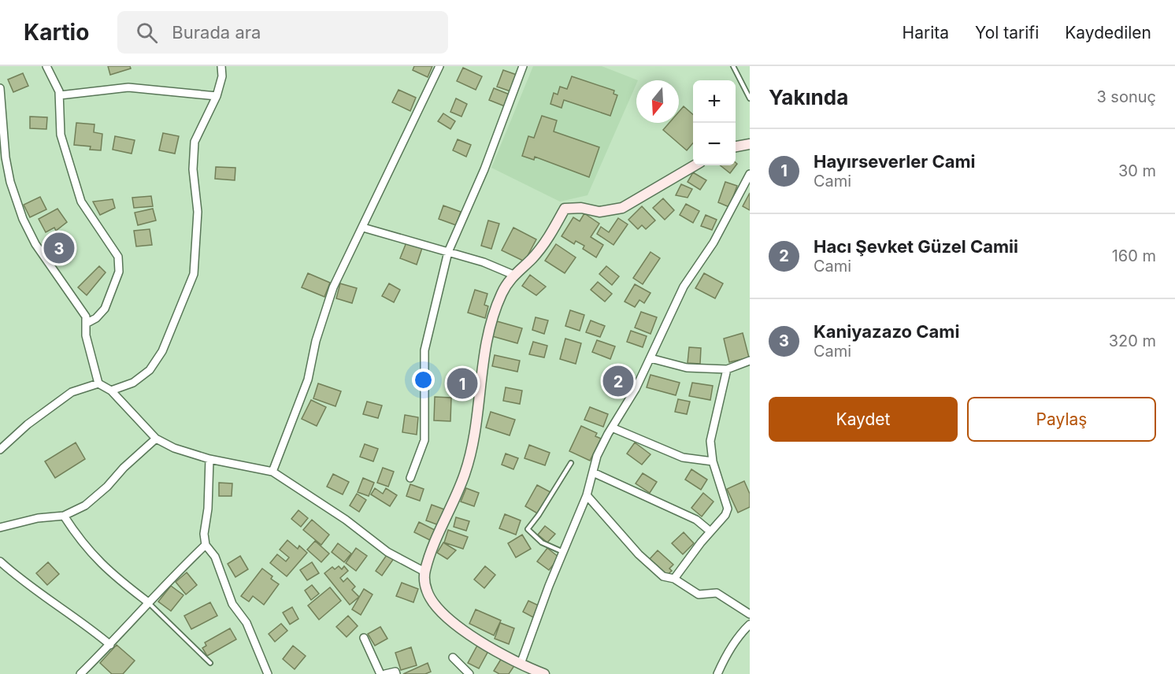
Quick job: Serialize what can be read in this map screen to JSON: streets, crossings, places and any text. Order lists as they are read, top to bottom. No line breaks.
{"north":"bottom","page":{"header":"Kartio","search":"Burada ara","nav":["Harita","Yol tarifi","Kaydedilen"],"heading":["Yakında","3 sonuç"],"map_buttons":["+","−"],"list":[{"mark":"1","name":"Hayırseverler Cami","note":"Cami","value":"30 m"},{"mark":"2","name":"Hacı Şevket Güzel Camii","note":"Cami","value":"160 m"},{"mark":"3","name":"Kaniyazazo Cami","note":"Cami","value":"320 m"}],"pins":["3","2","1"],"buttons":["Kaydet","Paylaş"]}}
